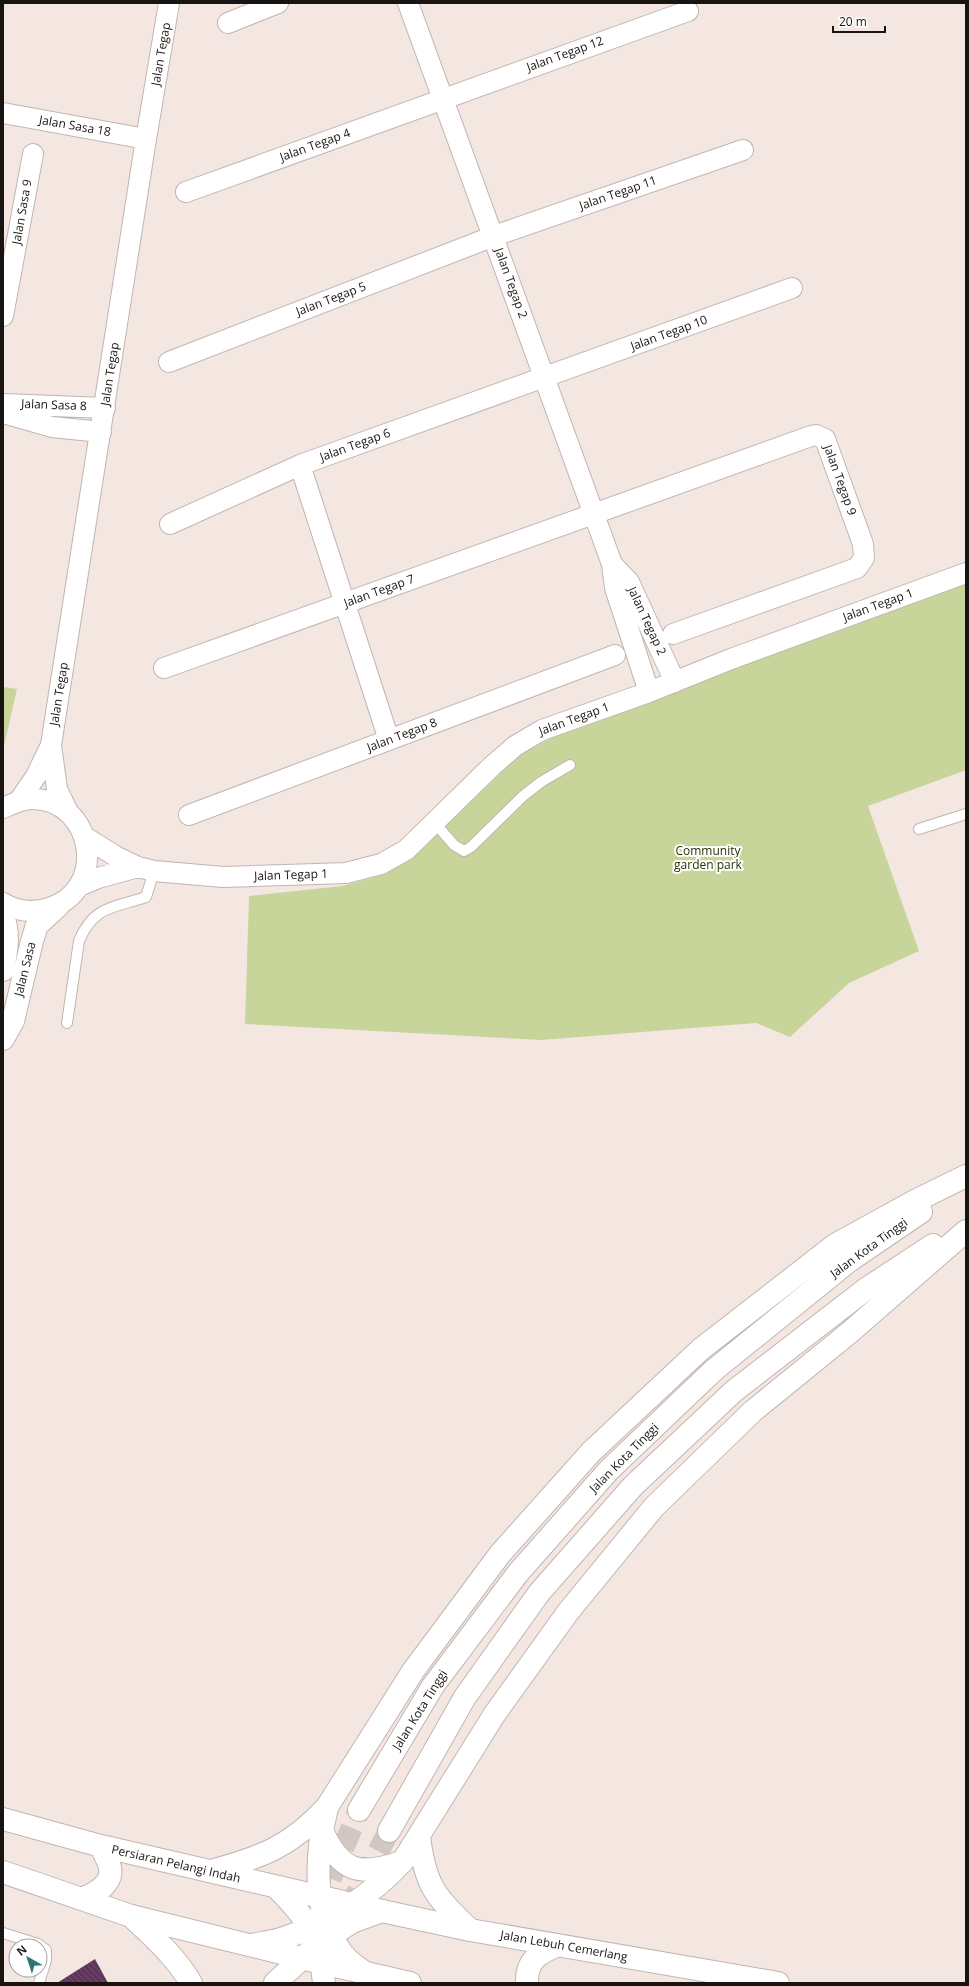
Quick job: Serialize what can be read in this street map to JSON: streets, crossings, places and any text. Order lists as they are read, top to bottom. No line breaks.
{"streets":{"main road":["Jalan Sasa","Jalan Kota Tinggi","Persiaran Pelangi Indah","Jalan Lebuh Cemerlang"],"street":["Jalan Tegap","Jalan Tegap 12","Jalan Sasa 18","Jalan Tegap 4","Jalan Tegap 11","Jalan Sasa 9","Jalan Tegap 2","Jalan Tegap 5","Jalan Tegap 10","Jalan Sasa 8","Jalan Tegap 6","Jalan Tegap 9","Jalan Tegap 7","Jalan Tegap 1","Jalan Tegap 8"]},"crossings":[["Jalan Tegap","Jalan Sasa 18"],["Jalan Tegap","Jalan Sasa 8"],["Jalan Tegap 12","Jalan Tegap 4"],["Jalan Tegap 12","Jalan Tegap 2"],["Jalan Tegap 4","Jalan Tegap 2"],["Jalan Tegap 11","Jalan Tegap 2"],["Jalan Tegap 11","Jalan Tegap 5"],["Jalan Tegap 2","Jalan Tegap 5"],["Jalan Tegap 2","Jalan Tegap 10"],["Jalan Tegap 2","Jalan Tegap 6"],["Jalan Tegap 2","Jalan Tegap 9"],["Jalan Tegap 2","Jalan Tegap 7"],["Jalan Tegap 2","Jalan Tegap 1"],["Jalan Tegap 10","Jalan Tegap 6"],["Jalan Tegap 9","Jalan Tegap 7"],["Persiaran Pelangi Indah","Jalan Lebuh Cemerlang"]],"parks":["Community garden park"],"scale_bar":"20 m","north":"top left"}
